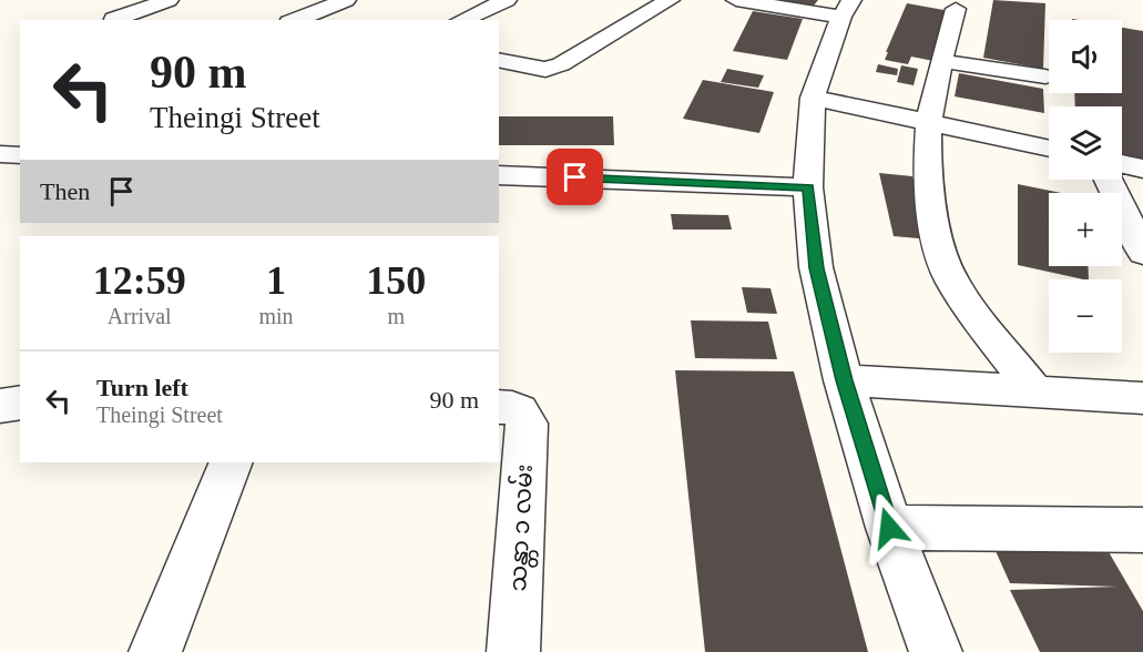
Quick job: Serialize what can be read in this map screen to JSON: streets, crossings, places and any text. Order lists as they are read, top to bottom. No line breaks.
{"streets":{"street":["သန္တာ ၁ လမ်း"]},"page":{"map_buttons":["+","−"],"turn":["90 m","Theingi Street"],"then":"Then","eta":["12:59","Arrival","1","min","150","m"],"list":[{"name":"Turn left","note":"Theingi Street","value":"90 m"}]}}
